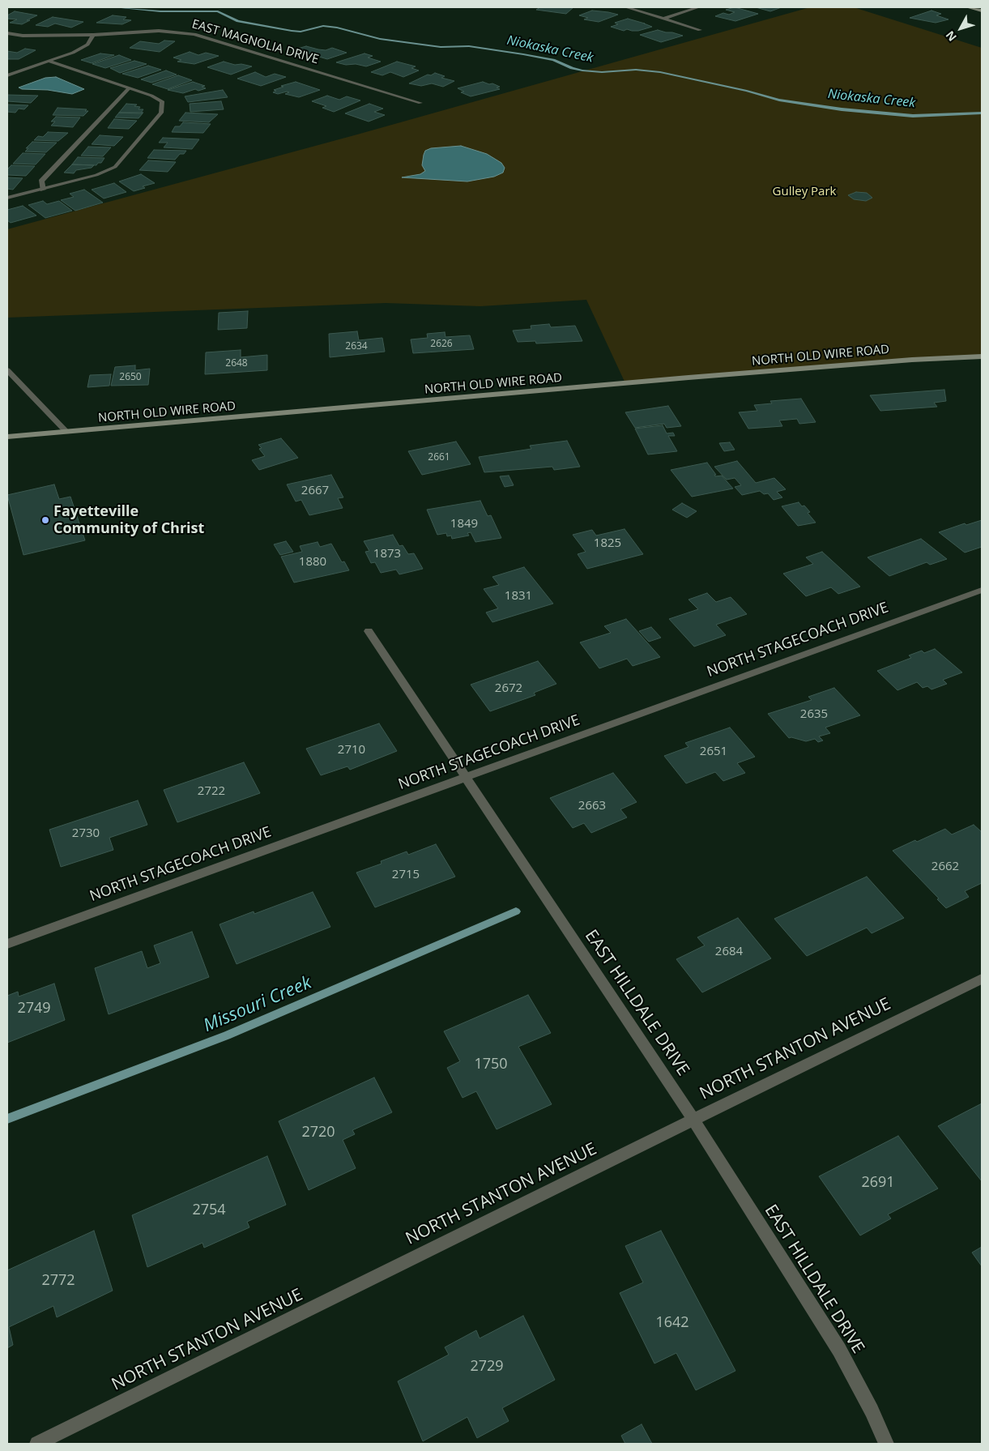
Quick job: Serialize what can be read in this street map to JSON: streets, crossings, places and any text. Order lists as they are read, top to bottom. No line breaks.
{"streets":{"street":["EAST MAGNOLIA DRIVE","NORTH OLD WIRE ROAD","NORTH STAGECOACH DRIVE","EAST HILLDALE DRIVE","NORTH STANTON AVENUE"]},"crossings":[["NORTH STAGECOACH DRIVE","EAST HILLDALE DRIVE"],["EAST HILLDALE DRIVE","NORTH STANTON AVENUE"]],"water":["Niokaska Creek","Missouri Creek"],"parks":["Gulley Park"],"places":["Fayetteville Community of Christ"],"house_numbers":["2626","2634","2648","2650","2661","2667","1849","1825","1873","1880","1831","2672","2635","2710","2651","2722","2663","2730","2662","2715","2684","2749","1750","2720","2691","2754","2772","1642","2729"],"north":"bottom left"}
